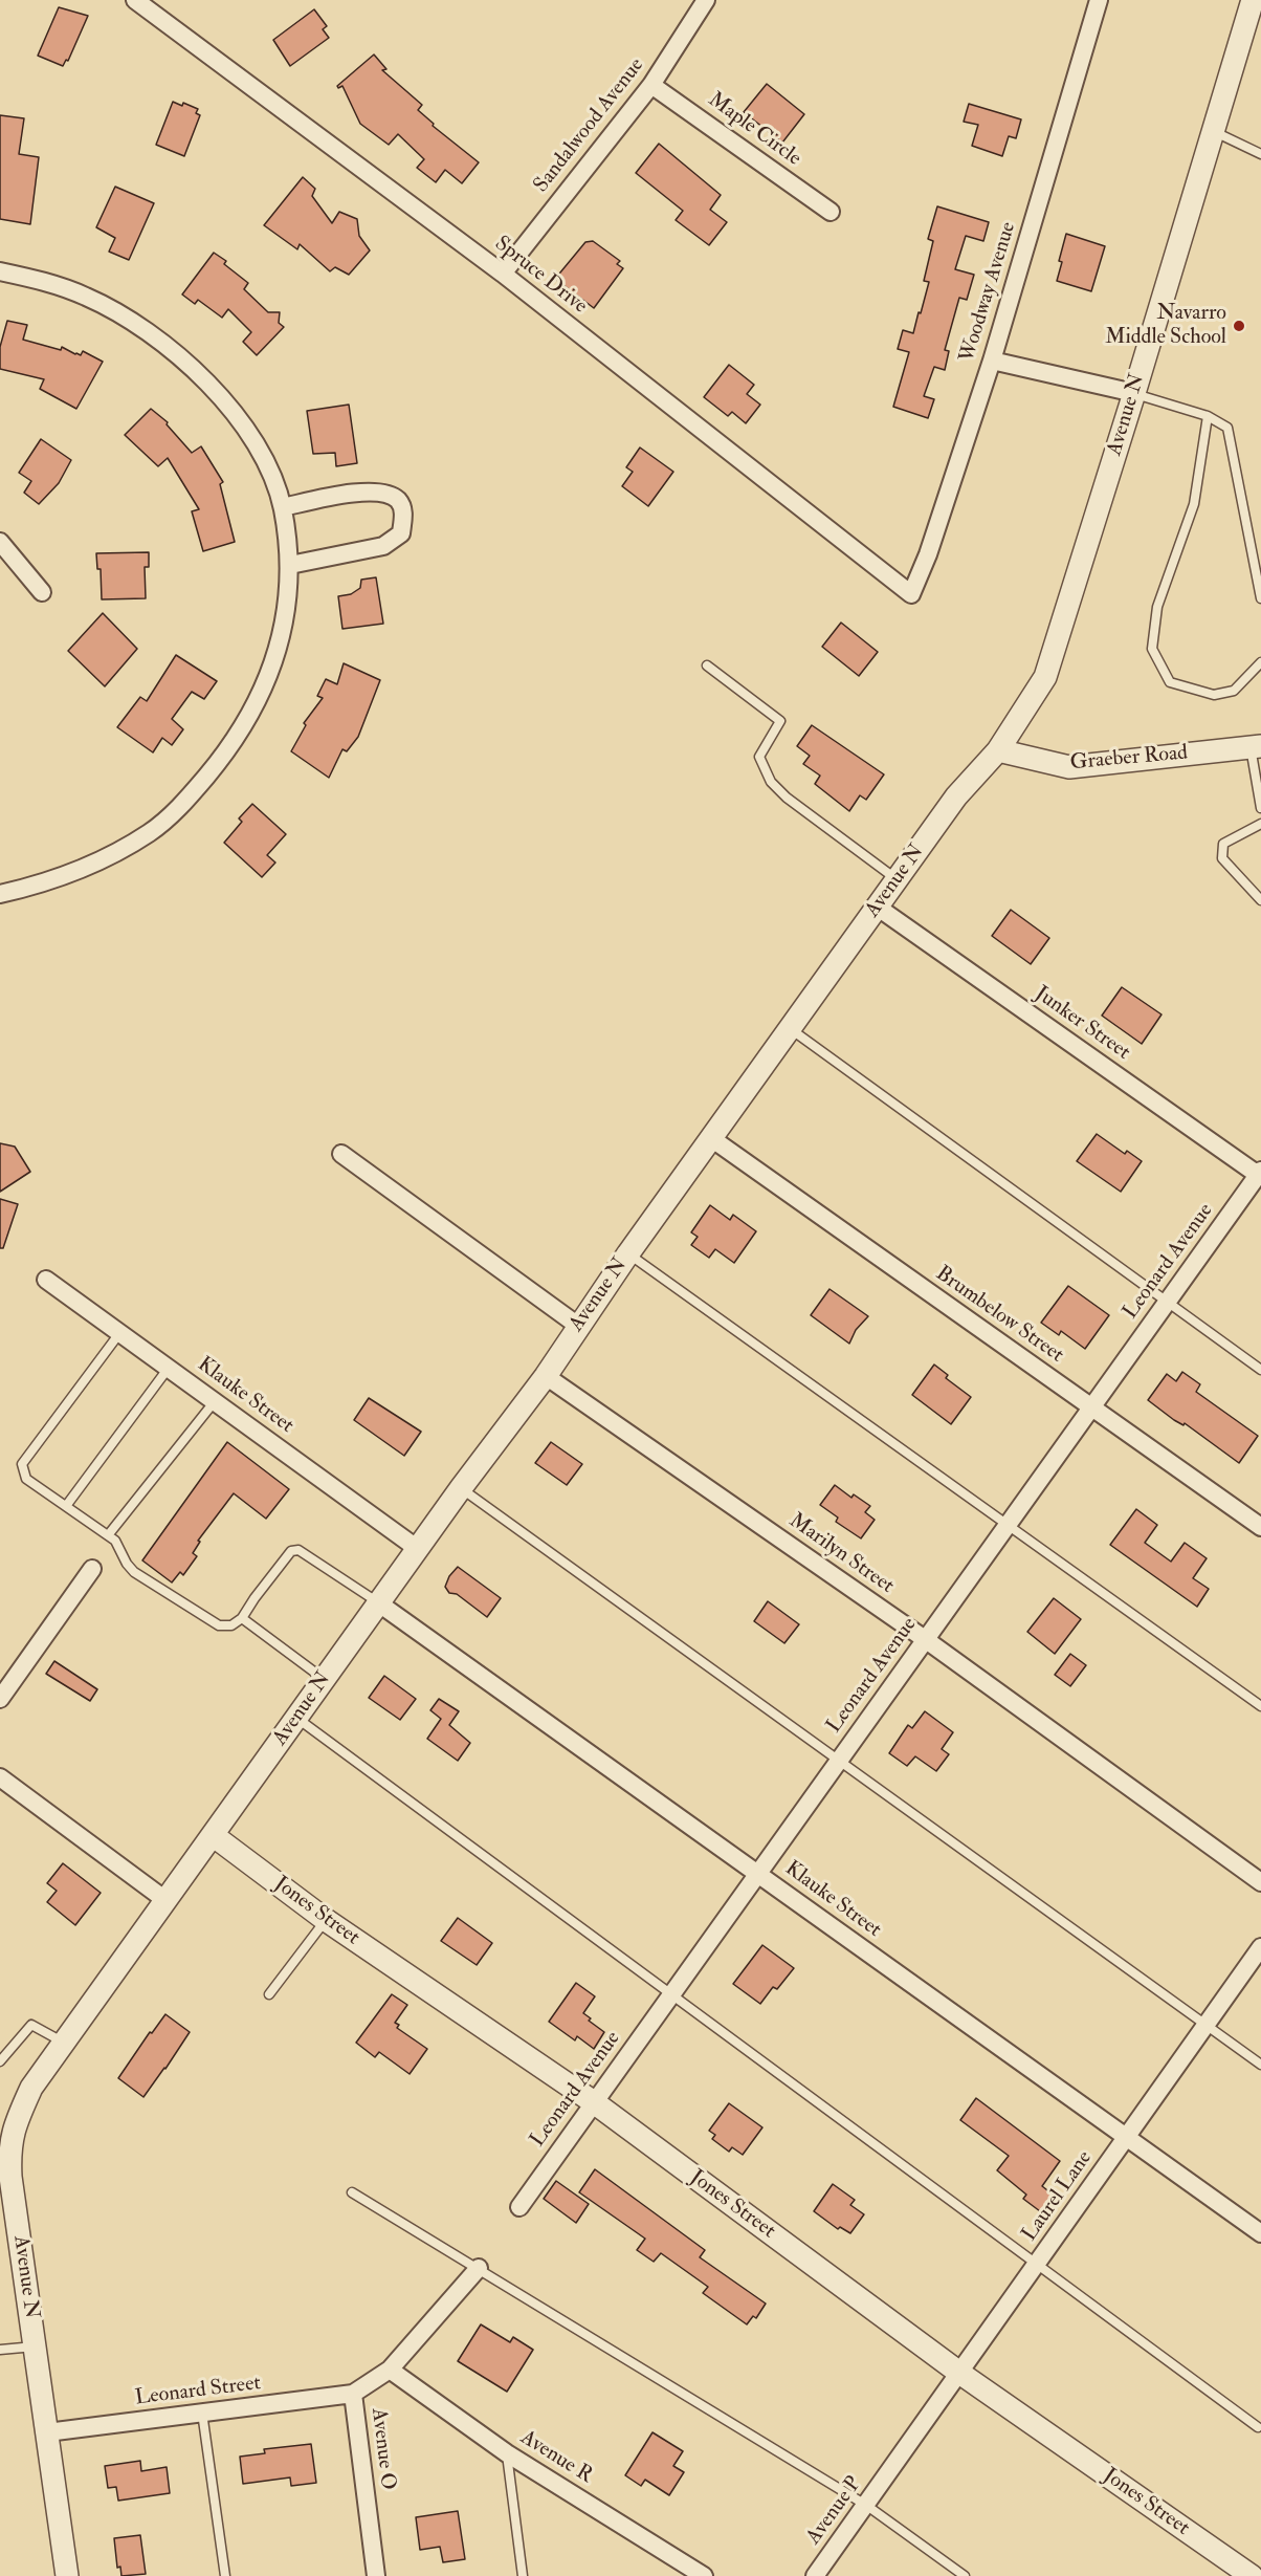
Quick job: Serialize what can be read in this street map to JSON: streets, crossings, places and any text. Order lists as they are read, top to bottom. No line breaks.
{"streets":{"street":["Sandalwood Avenue","Maple Circle","Spruce Drive","Woodway Avenue","Avenue N","Graeber Road","Junker Street","Leonard Avenue","Brumbelow Street","Klauke Street","Marilyn Street","Jones Street","Laurel Lane","Leonard Street","Avenue O","Avenue R","Avenue P"]},"crossings":[["Sandalwood Avenue","Maple Circle"],["Sandalwood Avenue","Spruce Drive"],["Spruce Drive","Woodway Avenue"],["Avenue N","Graeber Road"],["Avenue N","Junker Street"],["Avenue N","Brumbelow Street"],["Avenue N","Klauke Street"],["Avenue N","Marilyn Street"],["Avenue N","Jones Street"],["Avenue N","Leonard Street"],["Junker Street","Leonard Avenue"],["Leonard Avenue","Brumbelow Street"],["Leonard Avenue","Klauke Street"],["Leonard Avenue","Marilyn Street"],["Leonard Avenue","Jones Street"],["Klauke Street","Laurel Lane"],["Jones Street","Laurel Lane"],["Laurel Lane","Avenue P"],["Leonard Street","Avenue O"],["Avenue O","Avenue R"]],"places":["Navarro Middle School"]}
